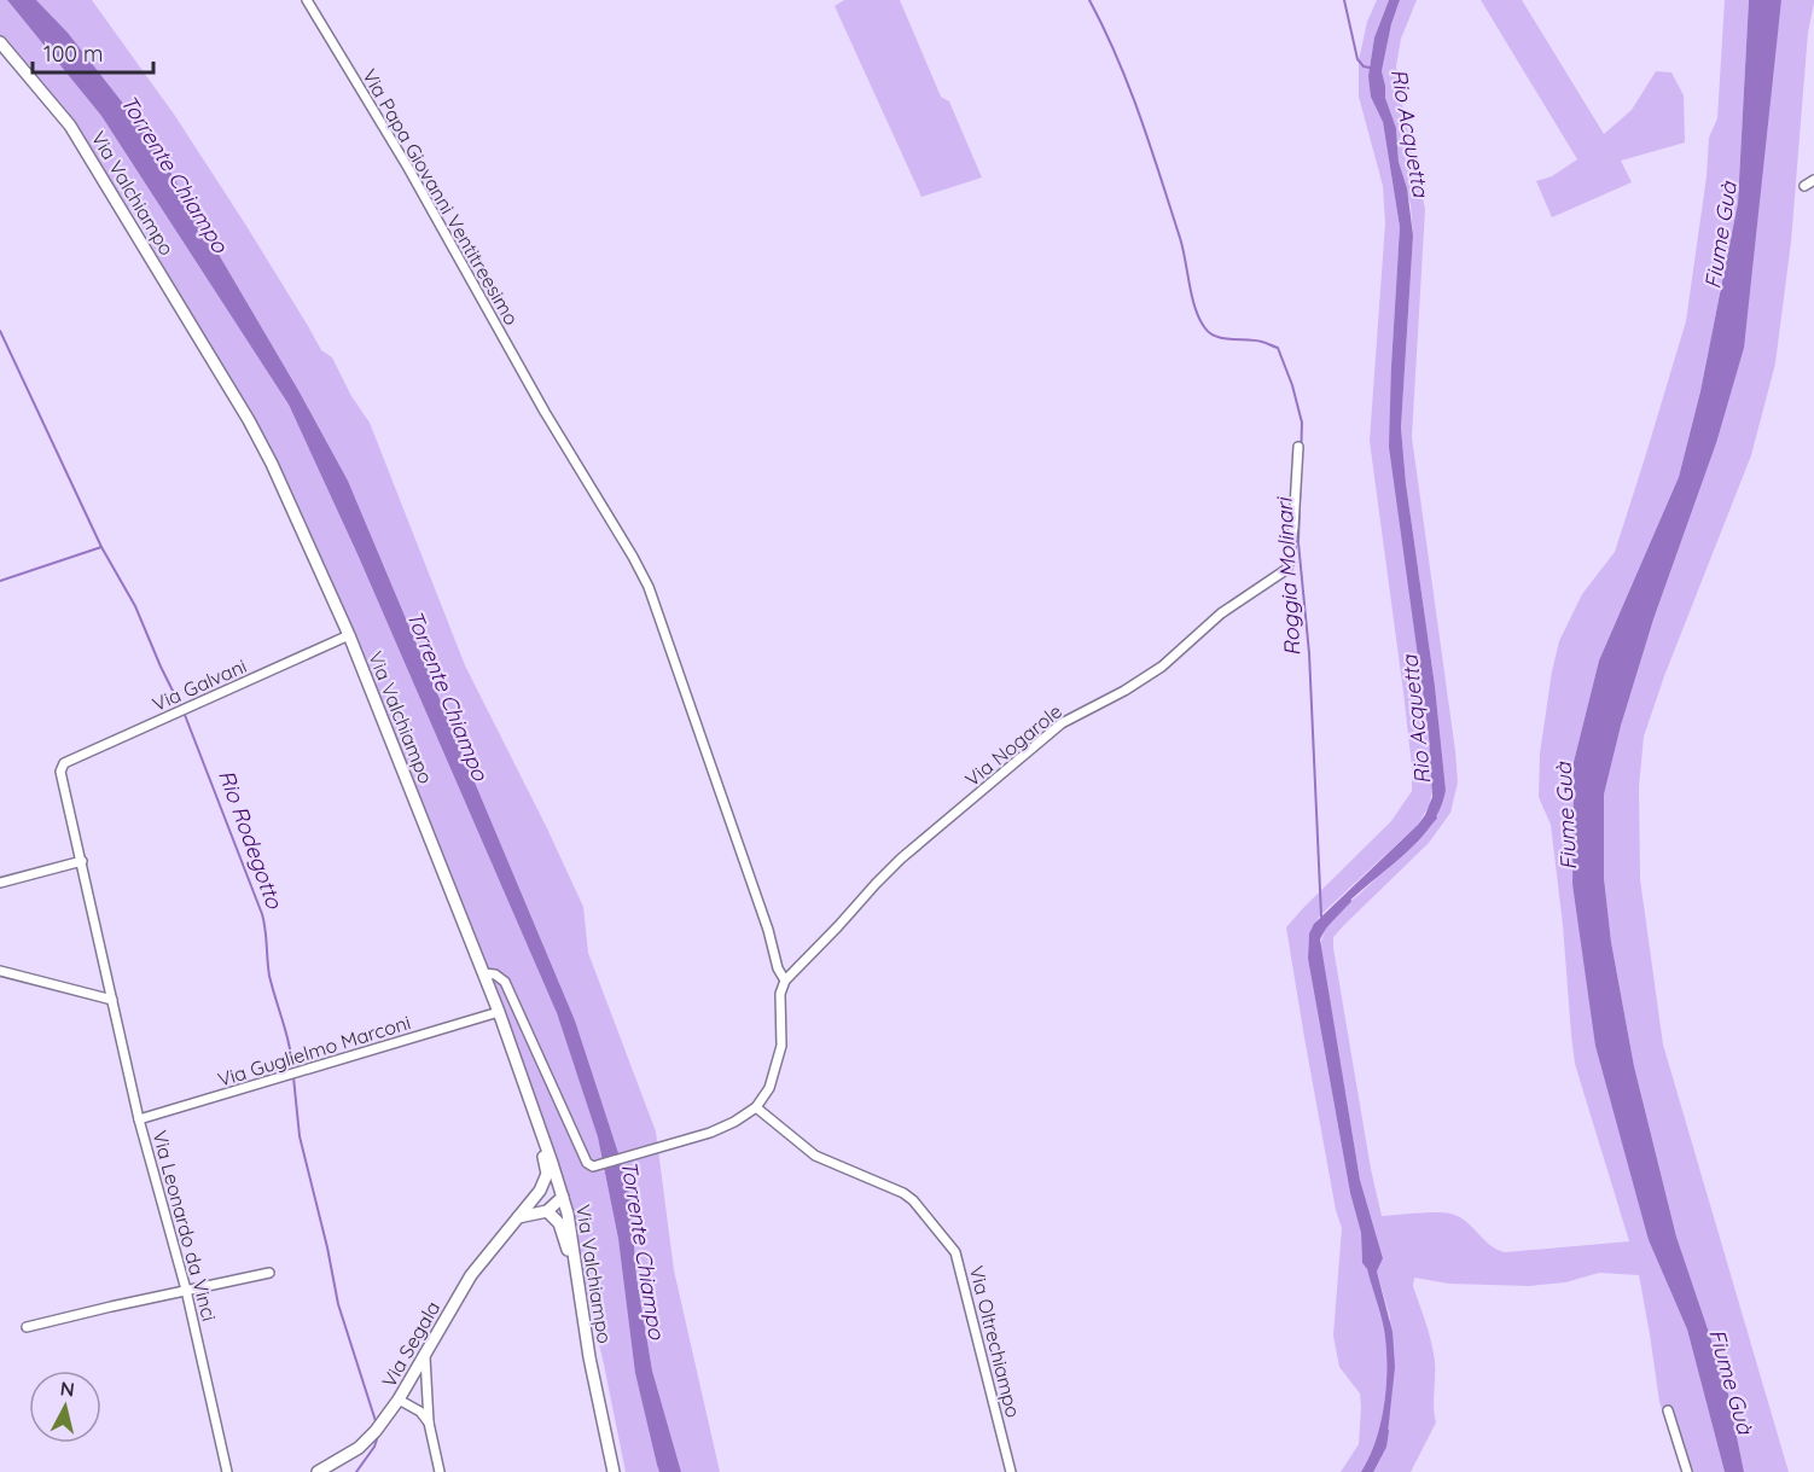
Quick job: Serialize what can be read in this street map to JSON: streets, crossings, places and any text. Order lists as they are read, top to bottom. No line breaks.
{"streets":{"main road":["Via Valchiampo","Via Segala"],"street":["Via Papa Giovanni Ventitreesimo","Via Galvani","Via Nogarole","Via Guglielmo Marconi","Via Leonardo da Vinci","Via Oltrechiampo"]},"crossings":[["Via Valchiampo","Via Galvani"],["Via Valchiampo","Via Guglielmo Marconi"],["Via Papa Giovanni Ventitreesimo","Via Nogarole"],["Via Galvani","Via Leonardo da Vinci"],["Via Guglielmo Marconi","Via Leonardo da Vinci"]],"water":["Rio Acquetta","Torrente Chiampo","Fiume Guà","Roggia Molinari","Rio Rodegotto"],"scale_bar":"100 m","north":"top"}
